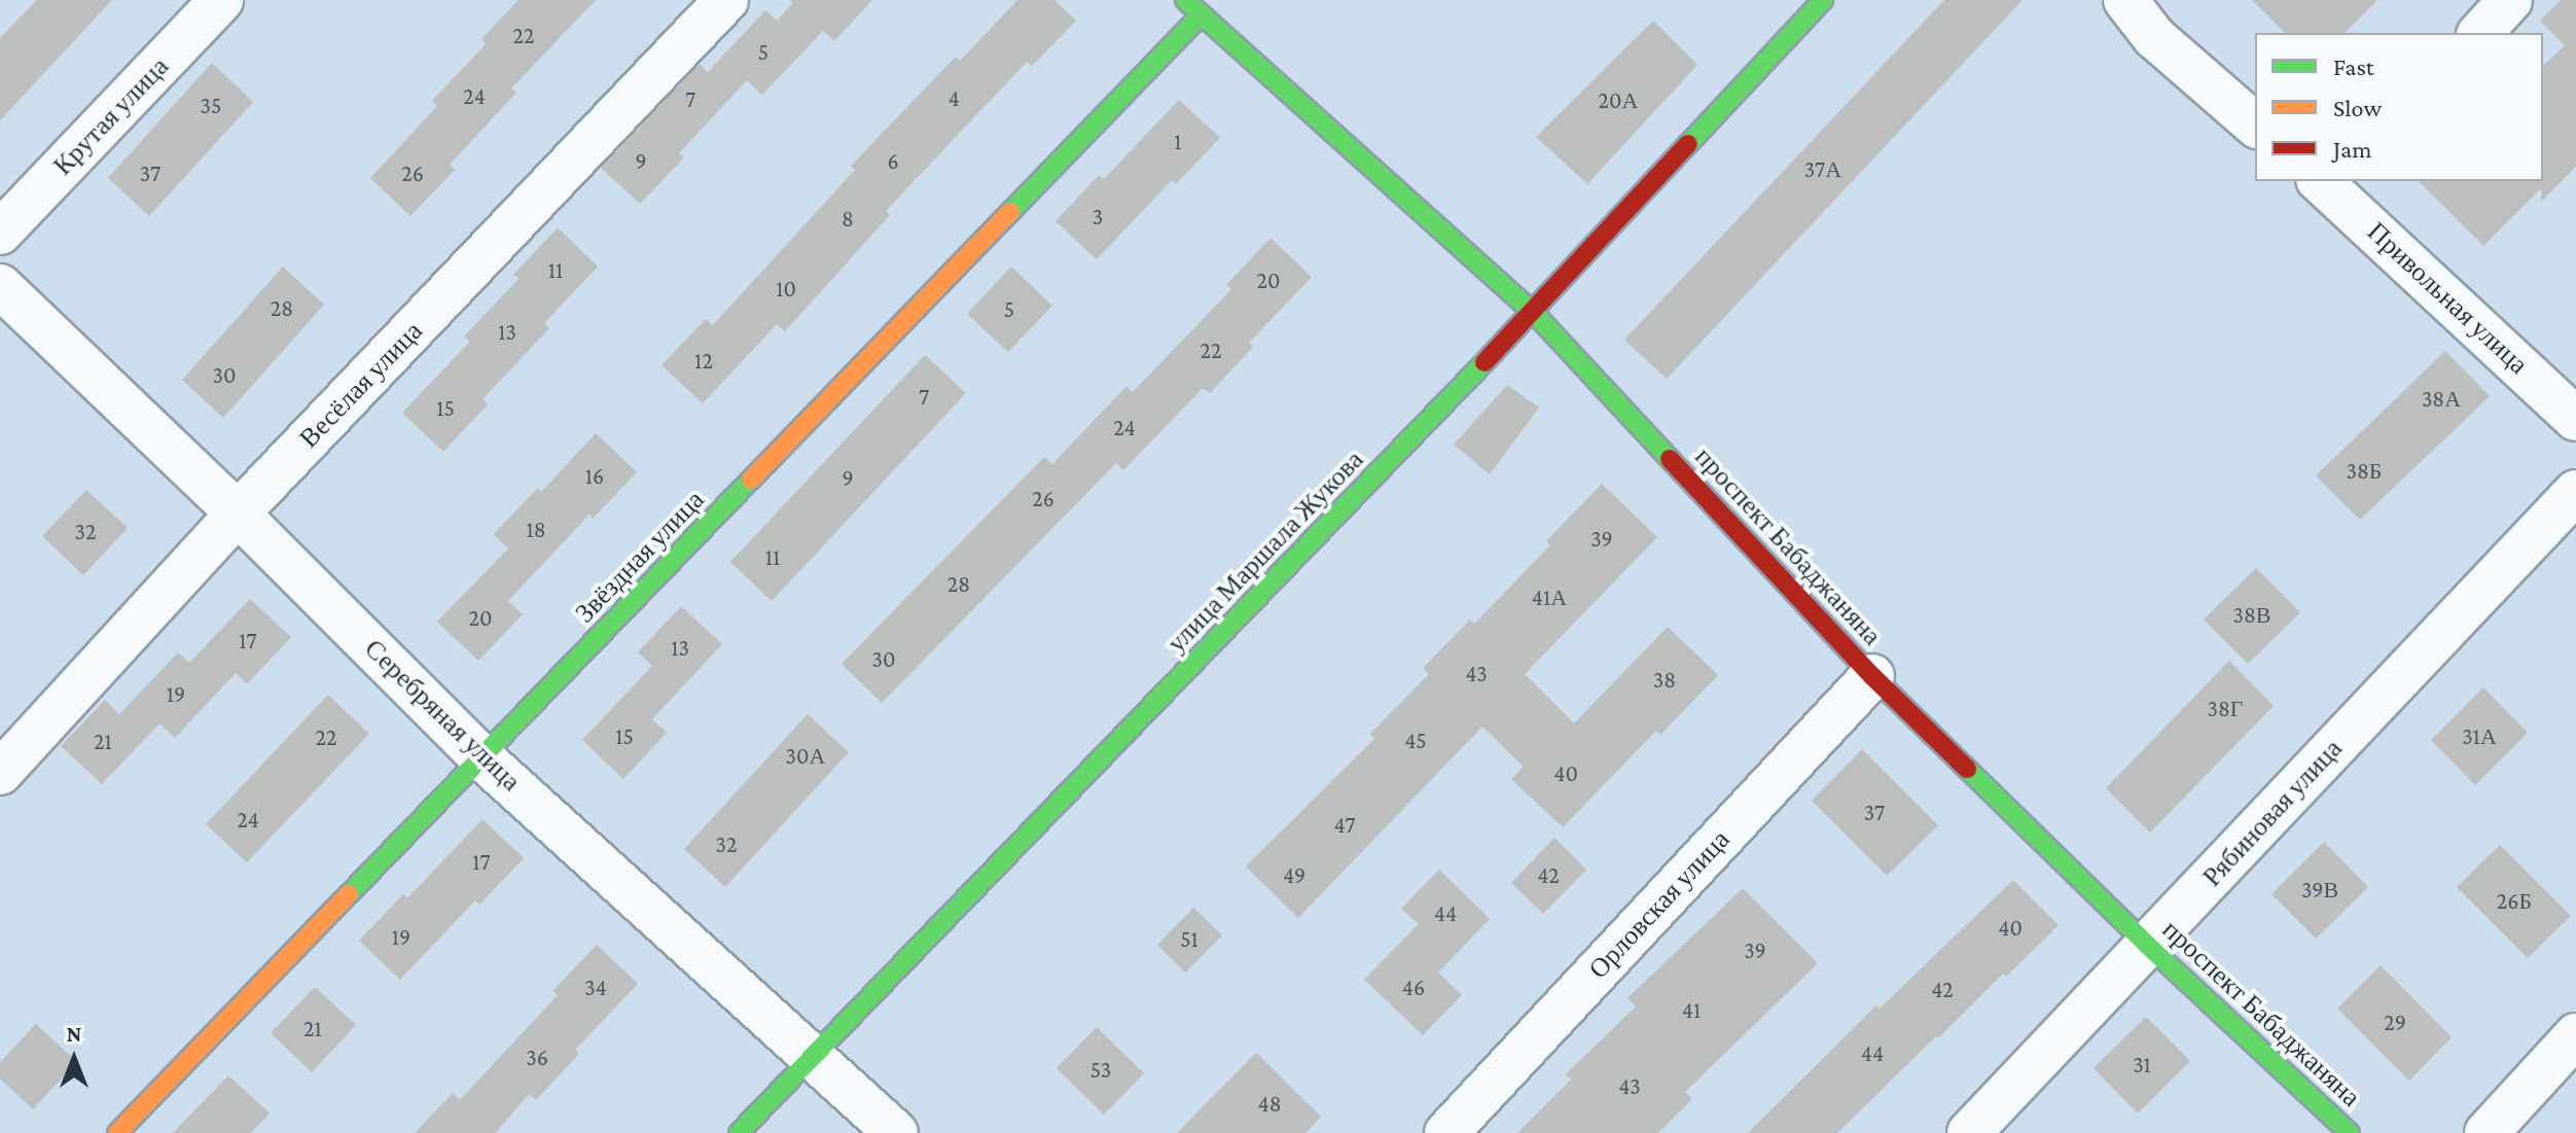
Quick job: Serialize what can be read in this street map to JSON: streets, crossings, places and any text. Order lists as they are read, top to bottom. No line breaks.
{"streets":{"street":["Крутая улица","Привольная улица","Весёлая улица","проспект Бабаджаняна","улица Маршала Жукова","Звёздная улица","Серебряная улица","Рябиновая улица","Орловская улица"]},"crossings":[["Весёлая улица","Серебряная улица"],["проспект Бабаджаняна","улица Маршала Жукова"],["проспект Бабаджаняна","Звёздная улица"],["проспект Бабаджаняна","Рябиновая улица"],["проспект Бабаджаняна","Орловская улица"],["улица Маршала Жукова","Серебряная улица"],["Звёздная улица","Серебряная улица"]],"house_numbers":["22","5","24","4","7","20А","35","1","9","6","37А","37","26","3","8","11","20","10","28","5","13","22","12","30","7","38А","15","24","38Б","16","9","26","18","32","39","11","28","41А","38В","20","17","13","30","43","38","19","38Г","15","31А","22","45","21","30А","40","37","24","47","32","17","49","42","39В","26Б","44","40","19","51","39","34","46","42","41","29","21","44","36","31","53","43","48"],"legend":["Fast","Slow","Jam"],"north":"top"}
